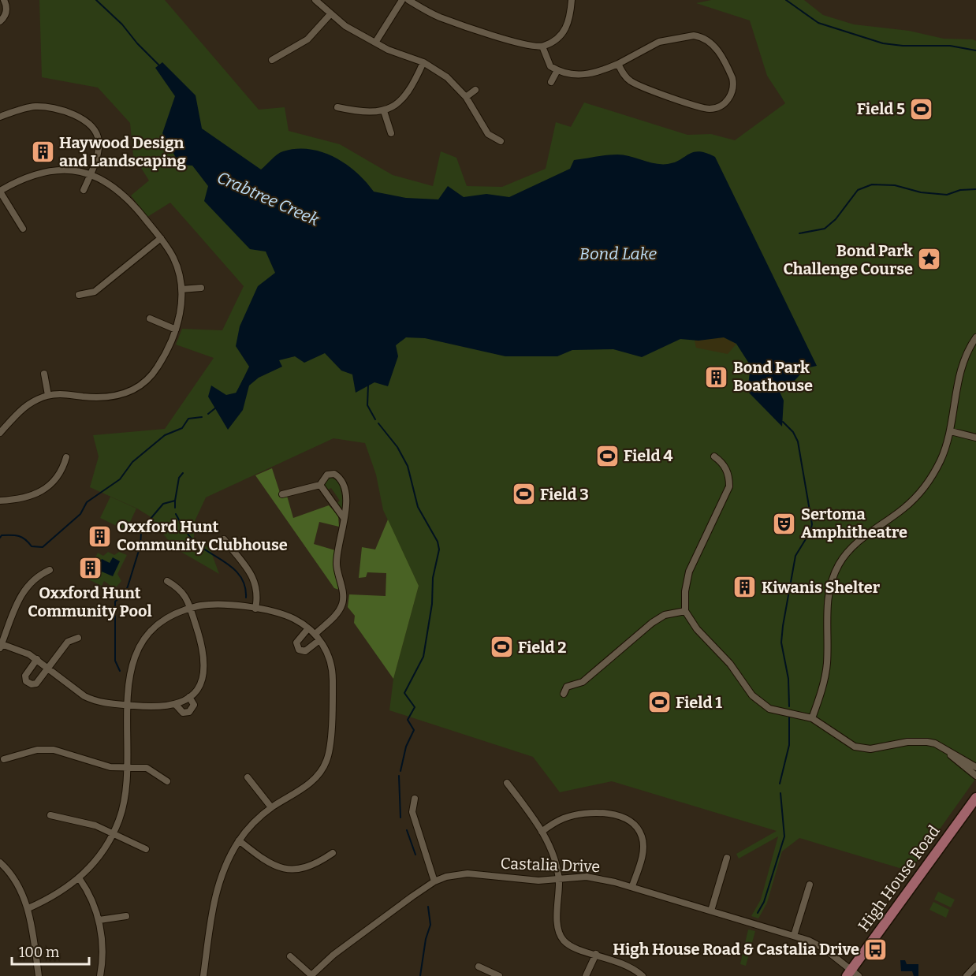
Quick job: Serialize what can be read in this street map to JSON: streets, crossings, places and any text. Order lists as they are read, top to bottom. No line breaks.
{"streets":{"main road":["High House Road"],"street":["Castalia Drive"]},"crossings":[["Castalia Drive","High House Road"]],"water":["Crabtree Creek","Bond Lake"],"places":{"sports":["Field 5","Field 4","Field 3","Field 2","Field 1"],"building":["Haywood Design and Landscaping","Bond Park Boathouse","Oxxford Hunt Community Clubhouse","Oxxford Hunt Community Pool","Kiwanis Shelter"],"place":["Bond Park Challenge Course"],"theatre":["Sertoma Amphitheatre"],"bus stop":["High House Road & Castalia Drive"]},"scale_bar":"100 m"}
